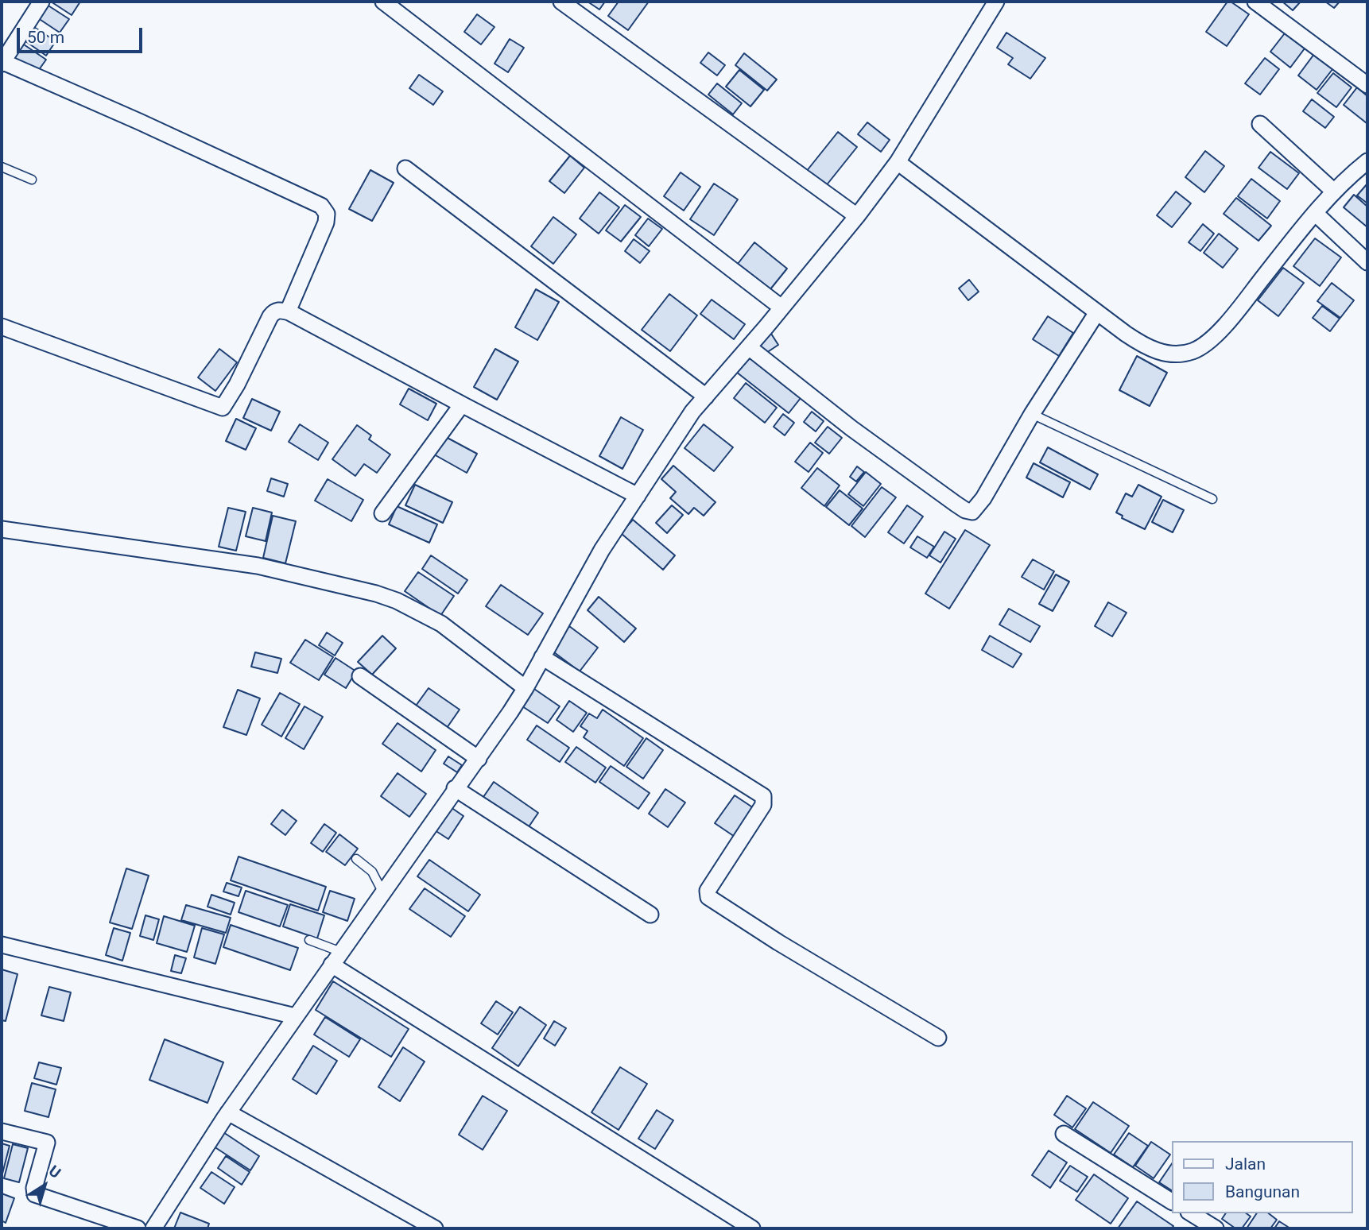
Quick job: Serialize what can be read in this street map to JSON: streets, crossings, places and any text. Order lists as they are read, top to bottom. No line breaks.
{"legend":["Jalan","Bangunan"],"scale_bar":"50 m","north":"top right"}
